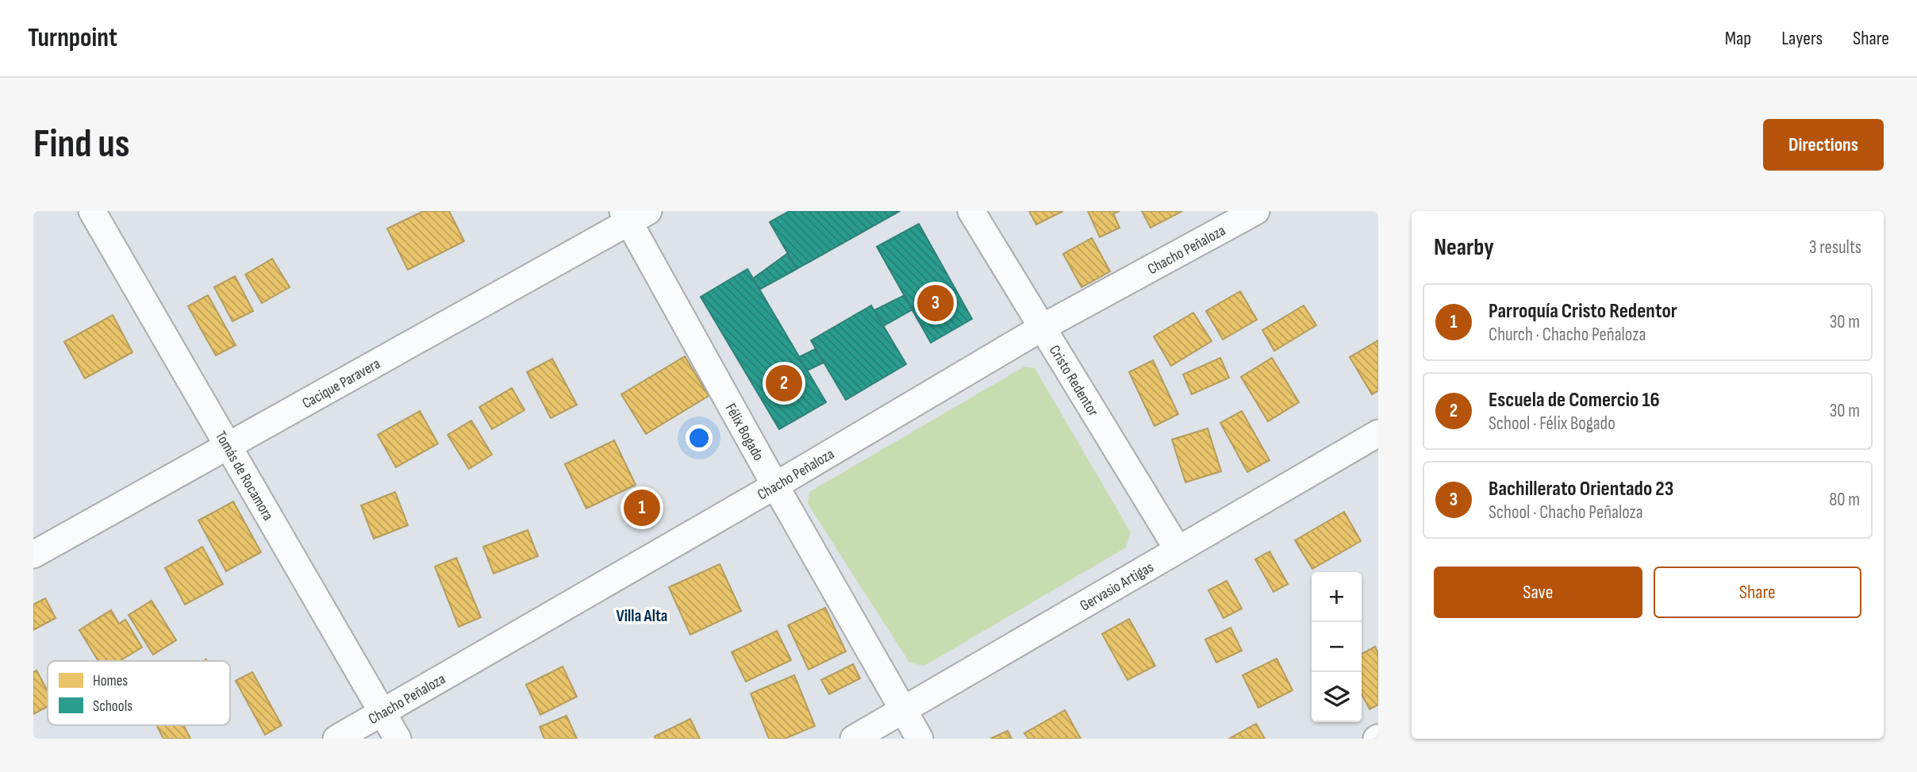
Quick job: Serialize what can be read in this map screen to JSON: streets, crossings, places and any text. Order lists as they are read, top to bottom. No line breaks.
{"streets":{"street":["Chacho Peñaloza","Cristo Redentor","Cacique Paravera","Félix Bogado","Tomás de Rocamora","Gervasio Artigas"]},"crossings":[["Chacho Peñaloza","Cristo Redentor"],["Chacho Peñaloza","Félix Bogado"],["Chacho Peñaloza","Tomás de Rocamora"],["Cristo Redentor","Gervasio Artigas"],["Cacique Paravera","Félix Bogado"],["Cacique Paravera","Tomás de Rocamora"],["Félix Bogado","Gervasio Artigas"]],"districts":["Villa Alta"],"legend":["Homes","Schools"],"page":{"header":"Turnpoint","nav":["Map","Layers","Share"],"buttons":["Directions",["Save","Share"]],"title":"Find us","heading":["Nearby","3 results"],"pins":["3","2","1"],"list":[{"mark":"1","name":"Parroquía Cristo Redentor","note":"Church · Chacho Peñaloza","value":"30 m"},{"mark":"2","name":"Escuela de Comercio 16","note":"School · Félix Bogado","value":"30 m"},{"mark":"3","name":"Bachillerato Orientado 23","note":"School · Chacho Peñaloza","value":"80 m"}],"map_buttons":["+","−"]}}
